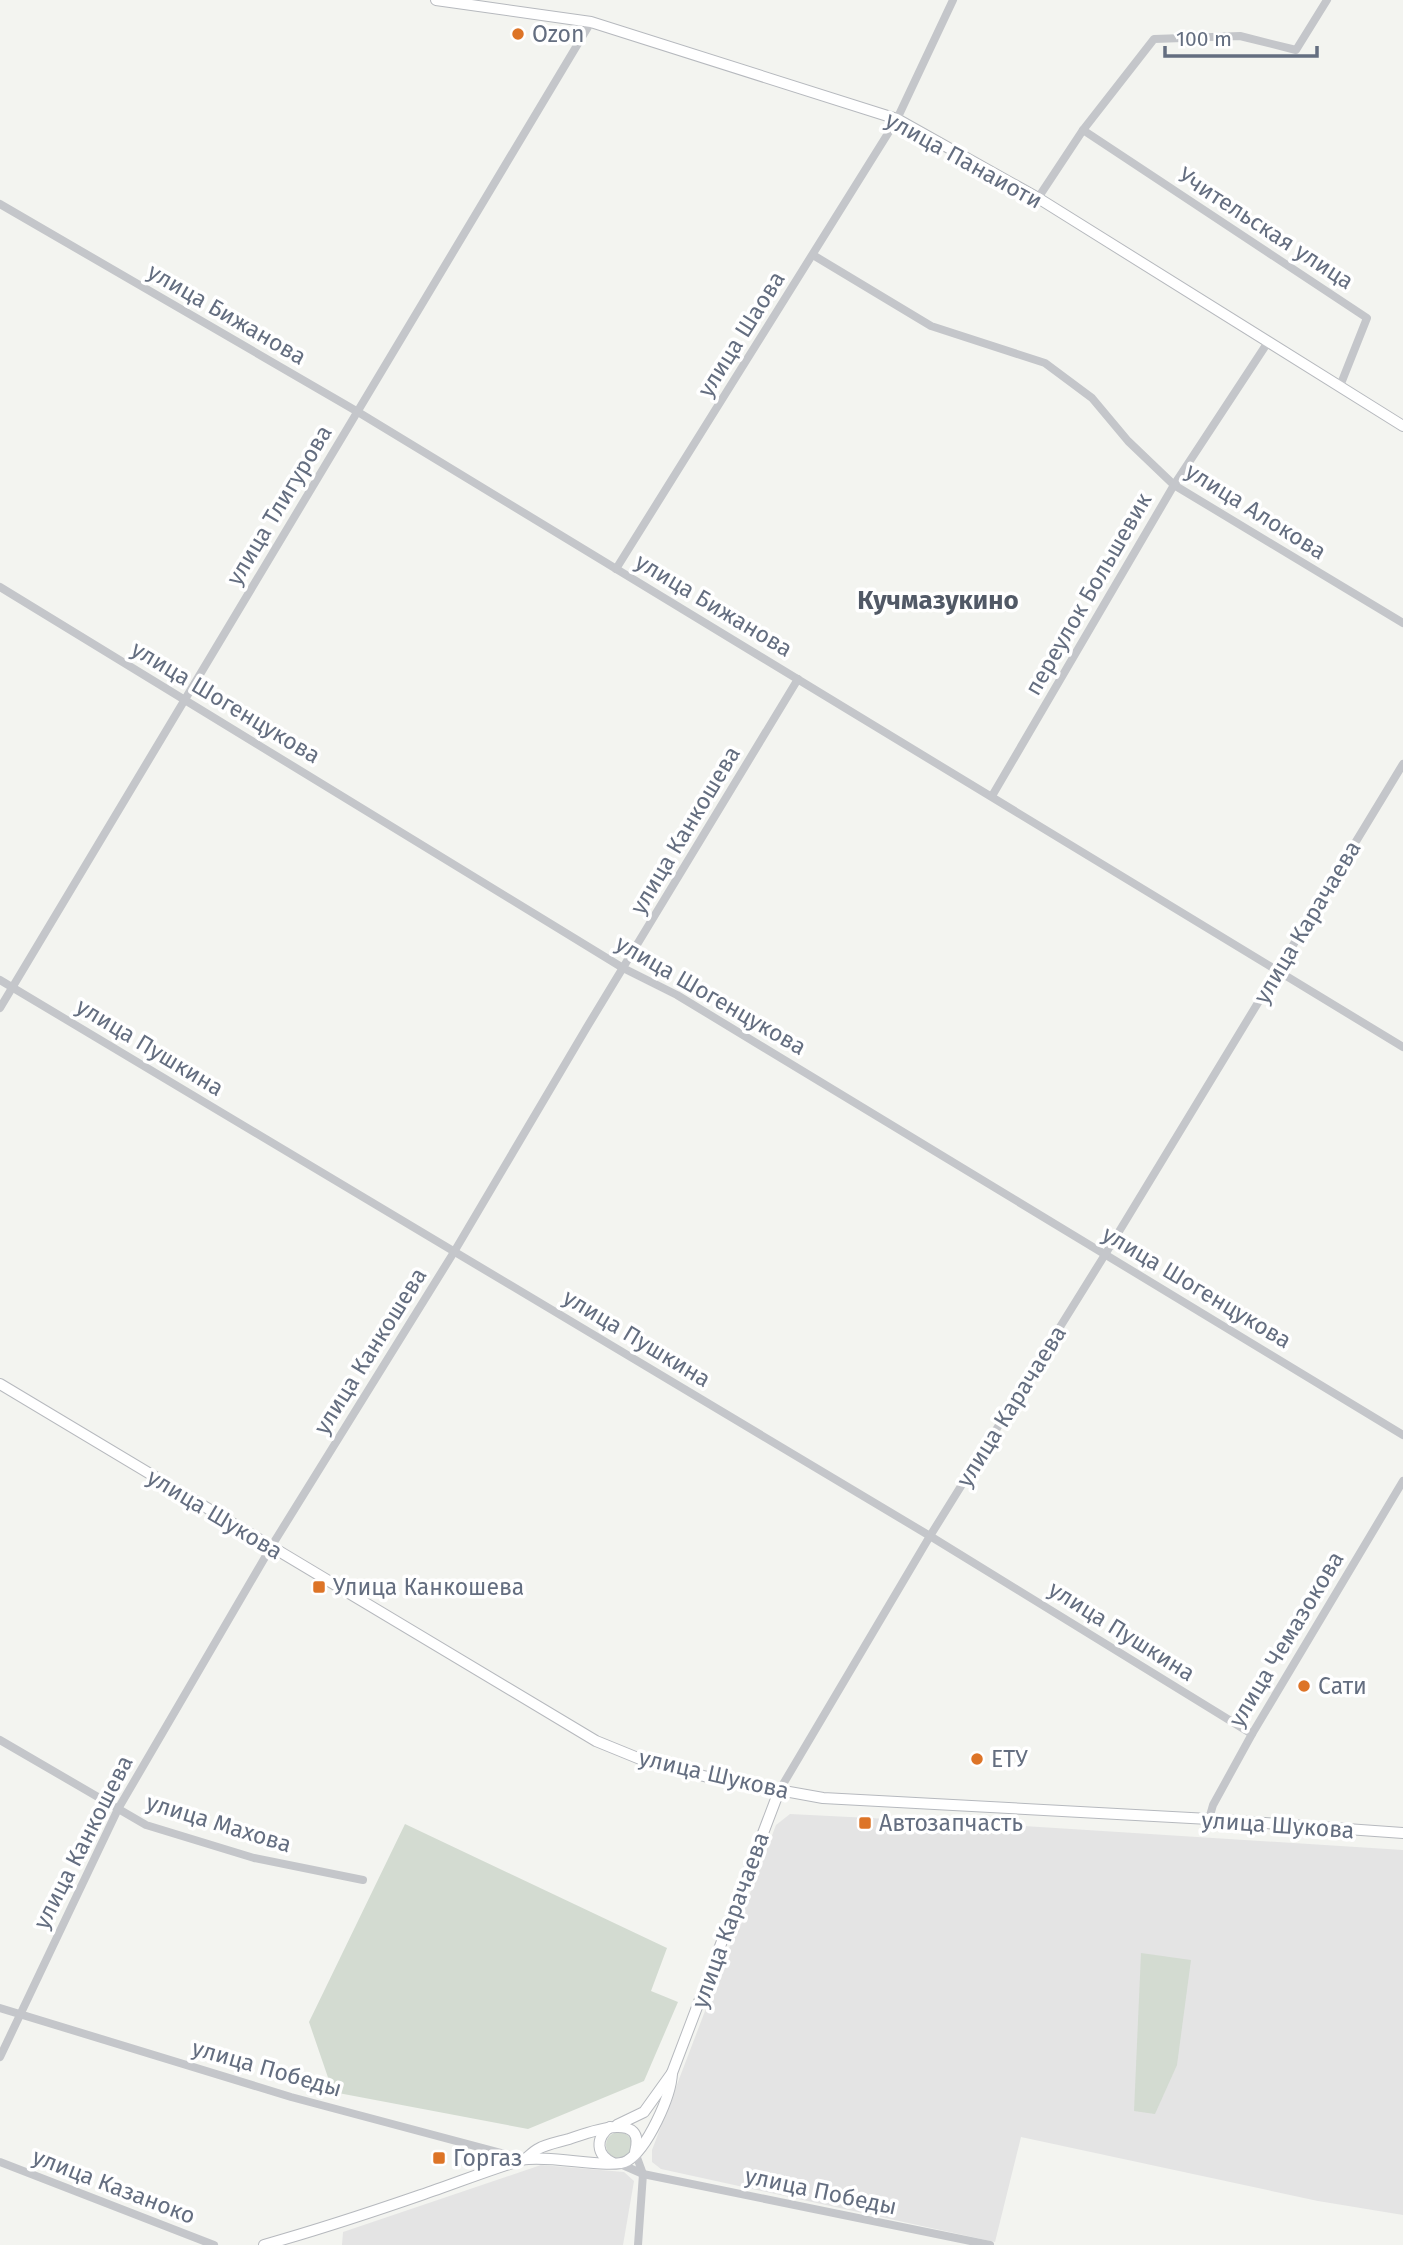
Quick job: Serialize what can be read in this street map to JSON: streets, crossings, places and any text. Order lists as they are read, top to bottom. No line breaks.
{"streets":{"street":["улица Панаиоти","Учительская улица","улица Бижанова","улица Шаова","улица Тлигурова","улица Алокова","переулок Большевик","улица Шогенцукова","улица Канкошева","улица Карачаева","улица Пушкина","улица Шукова","улица Чемазокова","улица Махова","улица Победы","улица Казаноко"]},"crossings":[["улица Панаиоти","Учительская улица"],["улица Панаиоти","улица Шаова"],["улица Панаиоти","улица Тлигурова"],["улица Панаиоти","переулок Большевик"],["улица Бижанова","улица Шаова"],["улица Бижанова","улица Тлигурова"],["улица Бижанова","переулок Большевик"],["улица Бижанова","улица Канкошева"],["улица Бижанова","улица Карачаева"],["улица Шаова","улица Алокова"],["улица Тлигурова","улица Шогенцукова"],["улица Тлигурова","улица Пушкина"],["улица Алокова","переулок Большевик"],["улица Шогенцукова","улица Канкошева"],["улица Шогенцукова","улица Карачаева"],["улица Канкошева","улица Пушкина"],["улица Канкошева","улица Шукова"],["улица Канкошева","улица Махова"],["улица Канкошева","улица Победы"],["улица Карачаева","улица Пушкина"],["улица Карачаева","улица Шукова"],["улица Пушкина","улица Чемазокова"],["улица Шукова","улица Чемазокова"]],"districts":["Кучмазукино"],"places":{"other":["Ozon","Сати","ЕТУ"],"transit":["Улица Канкошева","Автозапчасть","Горгаз"]},"scale_bar":"100 m"}
